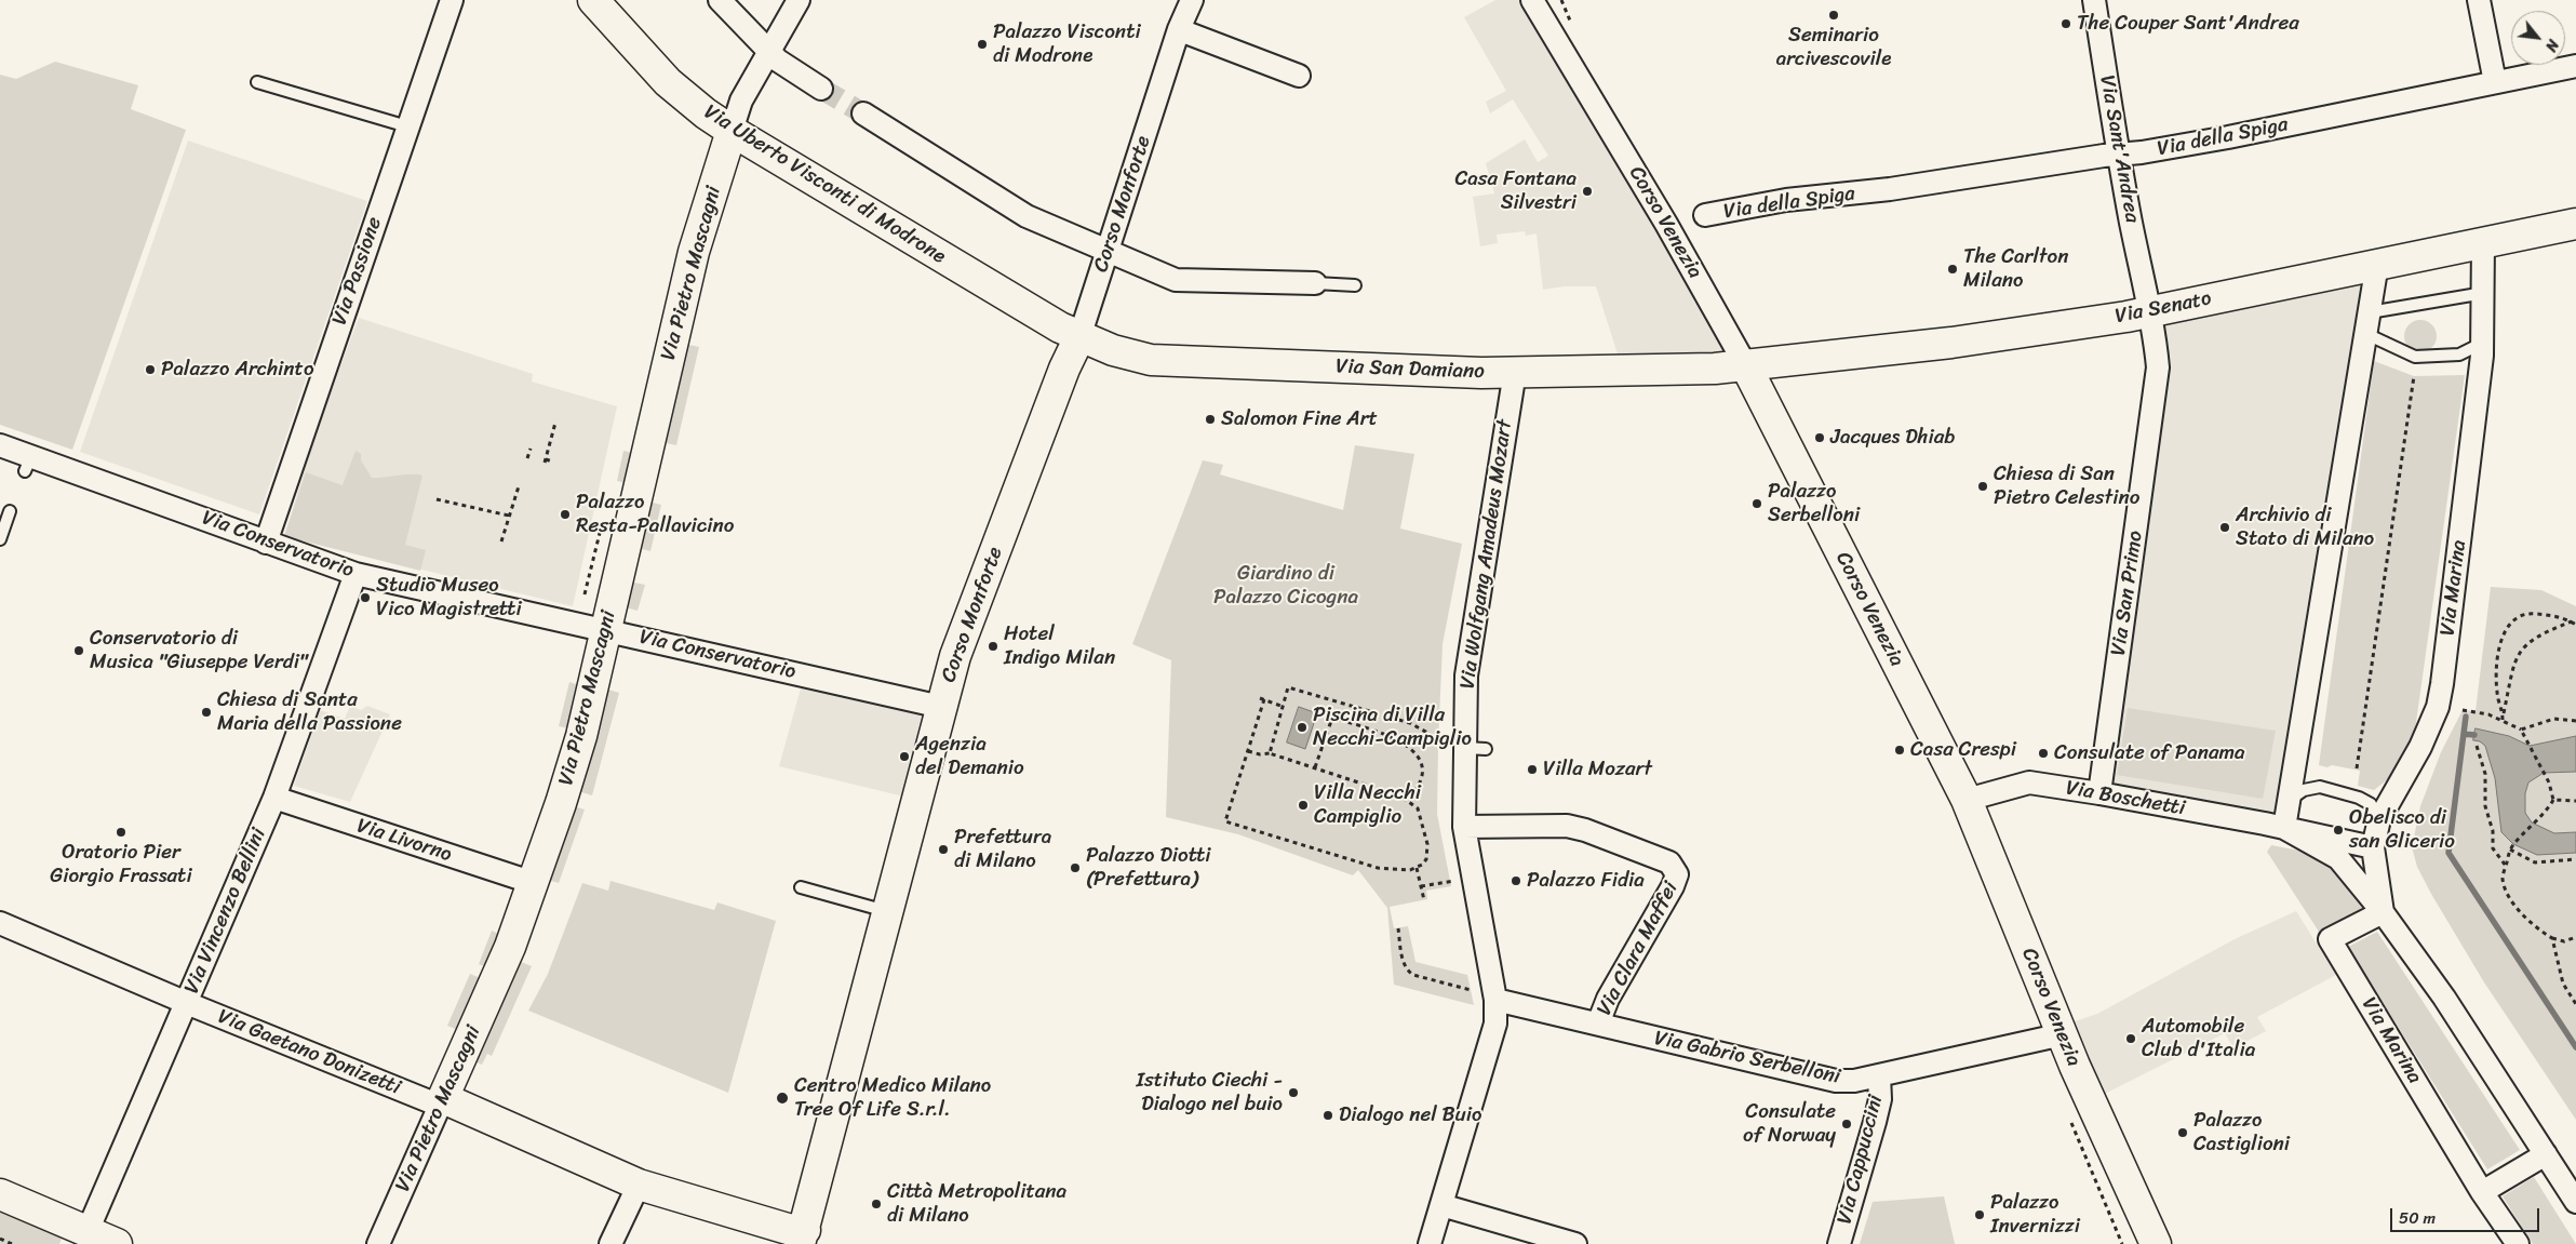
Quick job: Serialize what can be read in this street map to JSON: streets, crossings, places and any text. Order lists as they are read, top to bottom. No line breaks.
{"streets":{"street":["Via della Spiga","Via Sant'Andrea","Via Uberto Visconti di Modrone","Corso Monforte","Corso Venezia","Via Passione","Via Pietro Mascagni","Via Senato","Via San Damiano","Via Conservatorio","Via Wolfgang Amadeus Mozart","Via Marina","Via San Primo","Via Boschetti","Via Livorno","Via Vincenzo Bellini","Via Clara Maffei","Via Gaetano Donizetti","Via Gabrio Serbelloni","Via Cappuccini"]},"crossings":[["Via della Spiga","Via Sant'Andrea"],["Via Sant'Andrea","Via Senato"],["Via Sant'Andrea","Via San Primo"],["Via Uberto Visconti di Modrone","Corso Monforte"],["Via Uberto Visconti di Modrone","Via Pietro Mascagni"],["Via Uberto Visconti di Modrone","Via San Damiano"],["Corso Monforte","Via San Damiano"],["Corso Monforte","Via Conservatorio"],["Corso Monforte","Via Gaetano Donizetti"],["Corso Venezia","Via Senato"],["Corso Venezia","Via San Damiano"],["Corso Venezia","Via Boschetti"],["Corso Venezia","Via Gabrio Serbelloni"],["Via Passione","Via Conservatorio"],["Via Pietro Mascagni","Via Conservatorio"],["Via Pietro Mascagni","Via Livorno"],["Via Pietro Mascagni","Via Gaetano Donizetti"],["Via Senato","Via San Damiano"],["Via Senato","Via Marina"],["Via Senato","Via San Primo"],["Via San Damiano","Via Wolfgang Amadeus Mozart"],["Via Conservatorio","Via Vincenzo Bellini"],["Via Wolfgang Amadeus Mozart","Via Clara Maffei"],["Via Wolfgang Amadeus Mozart","Via Gabrio Serbelloni"],["Via Marina","Via Boschetti"],["Via San Primo","Via Boschetti"],["Via Livorno","Via Vincenzo Bellini"],["Via Vincenzo Bellini","Via Gaetano Donizetti"],["Via Clara Maffei","Via Gabrio Serbelloni"],["Via Gabrio Serbelloni","Via Cappuccini"]],"parks":["Giardino di Palazzo Cicogna"],"places":["Seminario arcivescovile","The Couper Sant'Andrea","Palazzo Visconti di Modrone","Casa Fontana Silvestri","The Carlton Milano","Palazzo Archinto","Salomon Fine Art","Jacques Dhiab","Chiesa di San Pietro Celestino","Palazzo Serbelloni","Palazzo Resta-Pallavicino","Archivio di Stato di Milano","Studio Museo Vico Magistretti","Hotel Indigo Milan","Conservatorio di Musica \"Giuseppe Verdi\"","Chiesa di Santa Maria della Passione","Piscina di Villa Necchi-Campiglio","Casa Crespi","Consulate of Panama","Agenzia del Demanio","Villa Mozart","Villa Necchi Campiglio","Obelisco di san Glicerio","Oratorio Pier Giorgio Frassati","Prefettura di Milano","Palazzo Diotti (Prefettura)","Palazzo Fidia","Automobile Club d'Italia","Istituto Ciechi - Dialogo nel buio","Centro Medico Milano Tree Of Life S.r.l.","Dialogo nel Buio","Consulate of Norway","Palazzo Castiglioni","Città Metropolitana di Milano","Palazzo Invernizzi"],"scale_bar":"50 m","north":"bottom right"}
